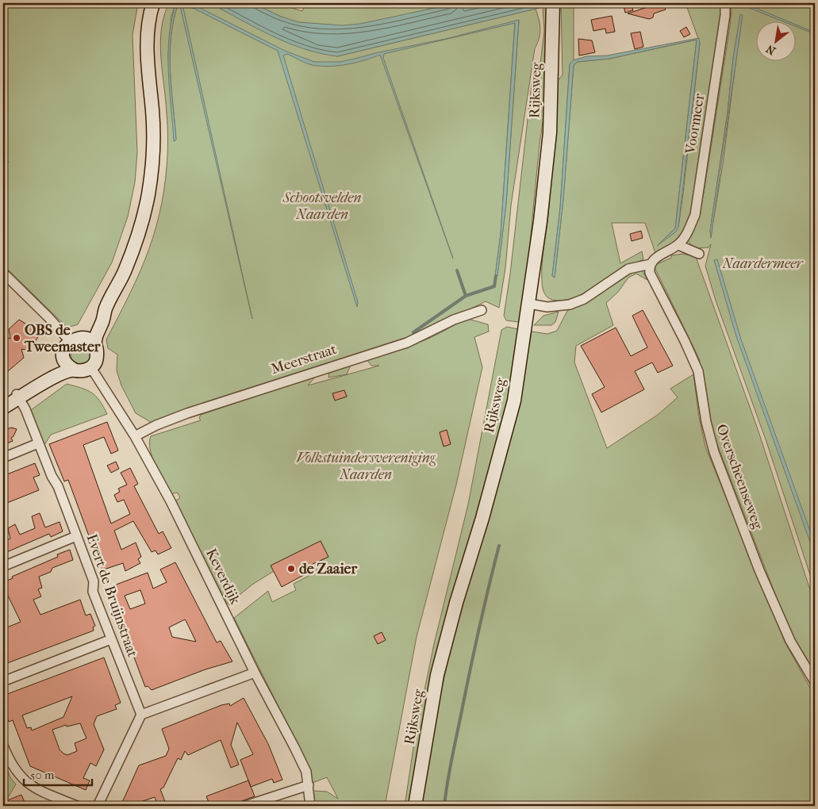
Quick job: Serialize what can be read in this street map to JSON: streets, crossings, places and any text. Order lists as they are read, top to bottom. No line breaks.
{"streets":{"main road":["Rijksweg"],"street":["Voormeer","Meerstraat","Overscheenseweg","Keverdijk","Evert de Bruijnstraat"]},"crossings":[["Meerstraat","Keverdijk"]],"parks":["Schootsvelden Naarden","Naardermeer","Volkstuindersvereniging Naarden"],"places":["OBS de Tweemaster","de Zaaier"],"scale_bar":"50 m","north":"bottom left"}
